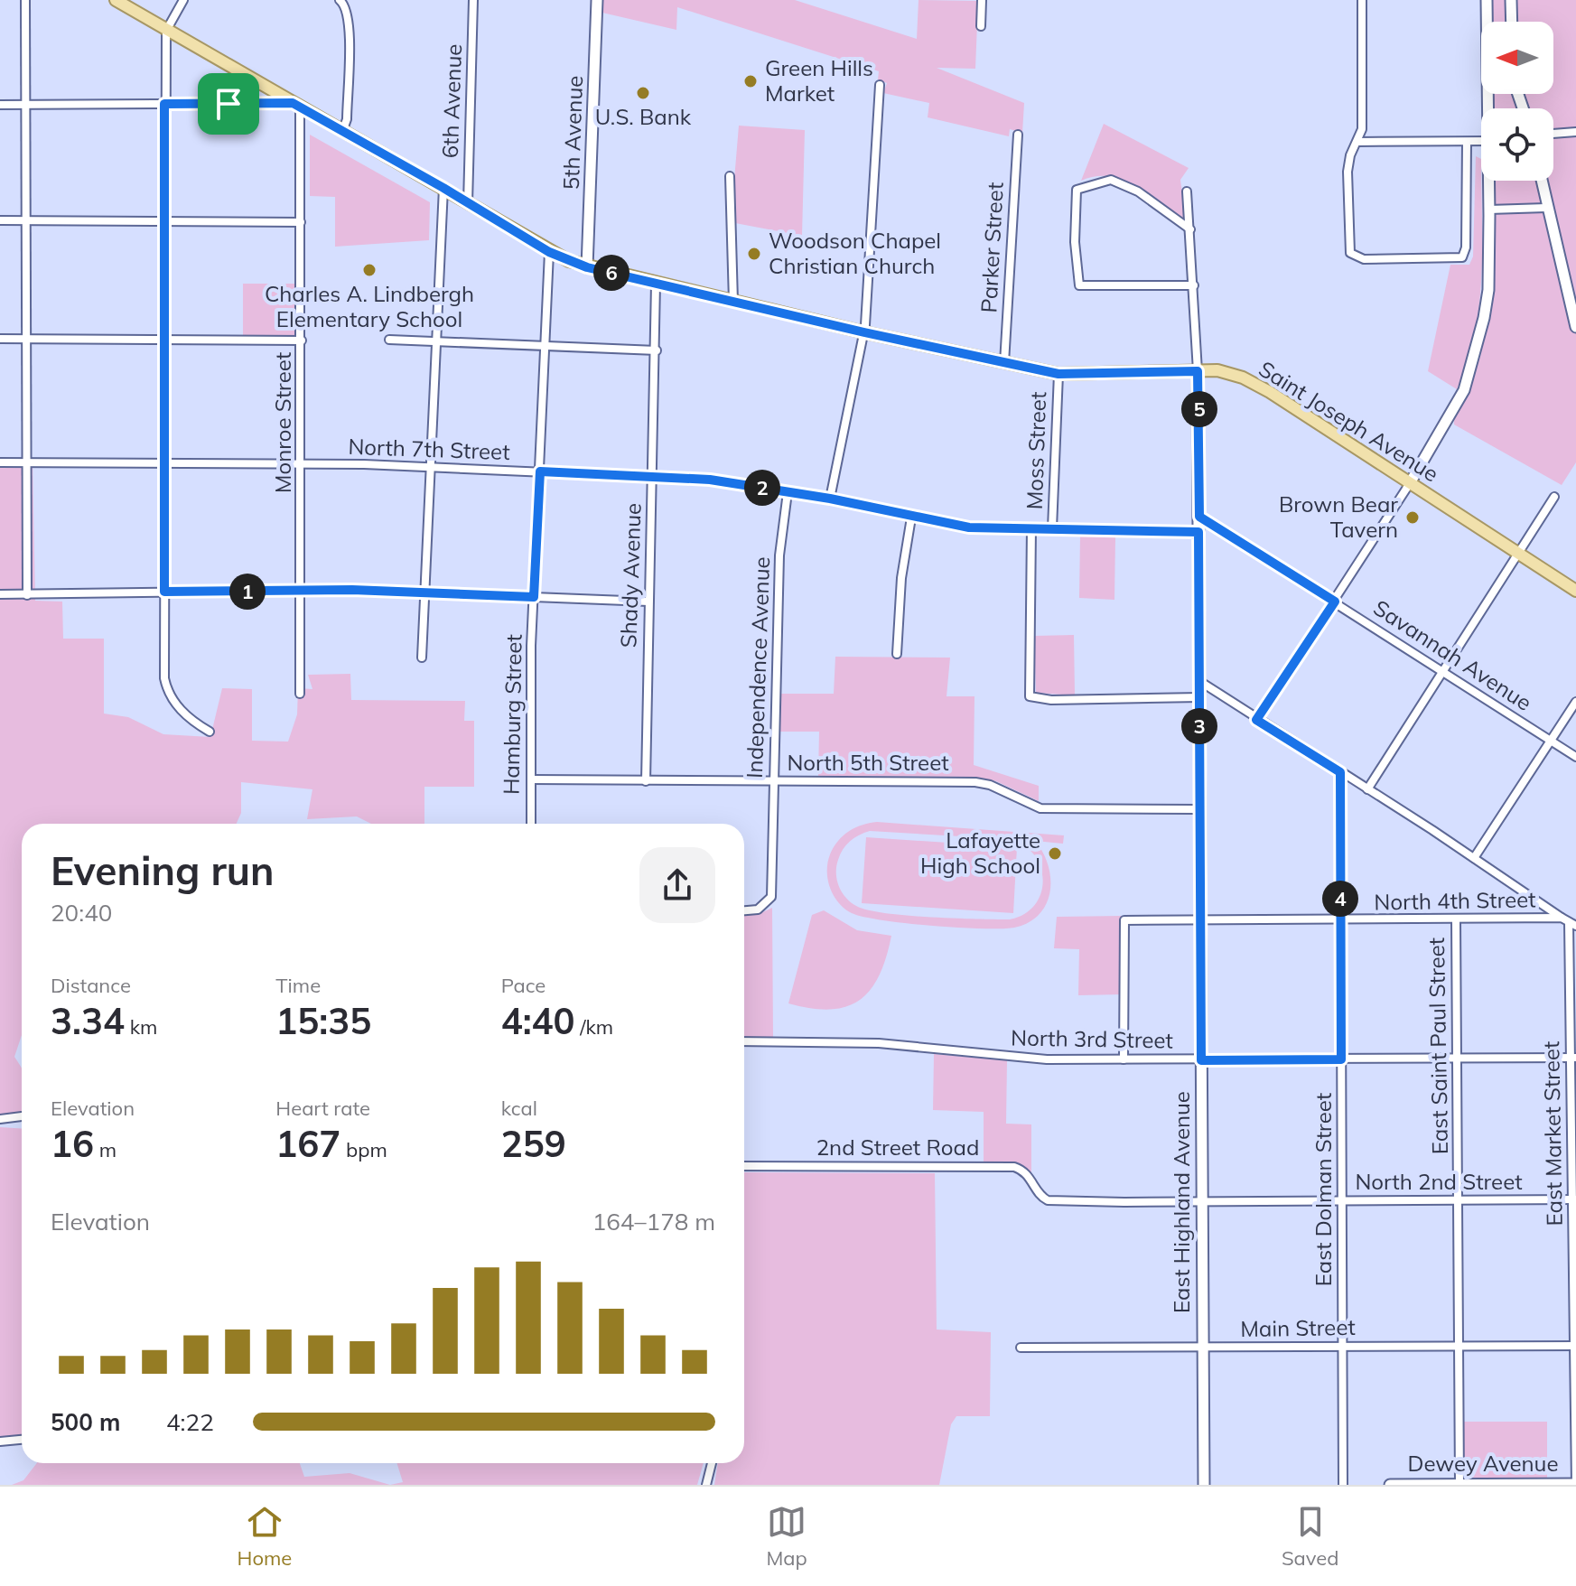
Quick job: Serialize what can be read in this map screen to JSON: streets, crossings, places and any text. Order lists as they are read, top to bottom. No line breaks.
{"streets":{"main road":["Saint Joseph Avenue"],"street":["6th Avenue","5th Avenue","Parker Street","Monroe Street","North 7th Street","Moss Street","Shady Avenue","Savannah Avenue","Independence Avenue","Hamburg Street","North 5th Street","North 4th Street","North 3rd Street","East Saint Paul Street","East Market Street","2nd Street Road","North 2nd Street","East Dolman Street","East Highland Avenue","Main Street","Dewey Avenue"]},"crossings":[["6th Avenue","Saint Joseph Avenue"],["5th Avenue","Saint Joseph Avenue"],["Parker Street","Saint Joseph Avenue"],["Saint Joseph Avenue","Monroe Street"],["Saint Joseph Avenue","Moss Street"],["Saint Joseph Avenue","Shady Avenue"],["Saint Joseph Avenue","Hamburg Street"],["Saint Joseph Avenue","East Highland Avenue"],["Monroe Street","North 7th Street"],["North 7th Street","Moss Street"],["North 7th Street","Shady Avenue"],["North 7th Street","Independence Avenue"],["North 7th Street","Hamburg Street"],["North 7th Street","East Highland Avenue"],["Shady Avenue","North 5th Street"],["Savannah Avenue","East Highland Avenue"],["Independence Avenue","North 5th Street"],["Hamburg Street","North 5th Street"],["North 5th Street","East Highland Avenue"],["North 4th Street","North 3rd Street"],["North 4th Street","East Saint Paul Street"],["North 4th Street","East Market Street"],["North 4th Street","East Dolman Street"],["North 4th Street","East Highland Avenue"],["North 3rd Street","East Saint Paul Street"],["North 3rd Street","East Market Street"],["North 3rd Street","East Dolman Street"],["North 3rd Street","East Highland Avenue"],["East Saint Paul Street","North 2nd Street"],["East Saint Paul Street","Main Street"],["East Saint Paul Street","Dewey Avenue"],["East Market Street","North 2nd Street"],["East Market Street","Main Street"],["East Market Street","Dewey Avenue"],["2nd Street Road","North 2nd Street"],["North 2nd Street","East Dolman Street"],["North 2nd Street","East Highland Avenue"],["East Dolman Street","Main Street"],["East Highland Avenue","Main Street"]],"places":["Green Hills Market","U.S. Bank","Woodson Chapel Christian Church","Charles A. Lindbergh Elementary School","Brown Bear Tavern","Lafayette High School"],"north":"left","page":{"pins":["6","5","2","1","3","4"],"heading":["Evening run","20:40"],"stats":[["Distance","3.34 km"],["Time","15:35"],["Pace","4:40 /km"],["Elevation","16 m"],["Heart rate","167 bpm"],["kcal","259"]],"chart":["Elevation","164–178 m"],"list":[{"name":"500 m","note":"4:22"}],"tabs":["Home","Map","Saved"]}}
